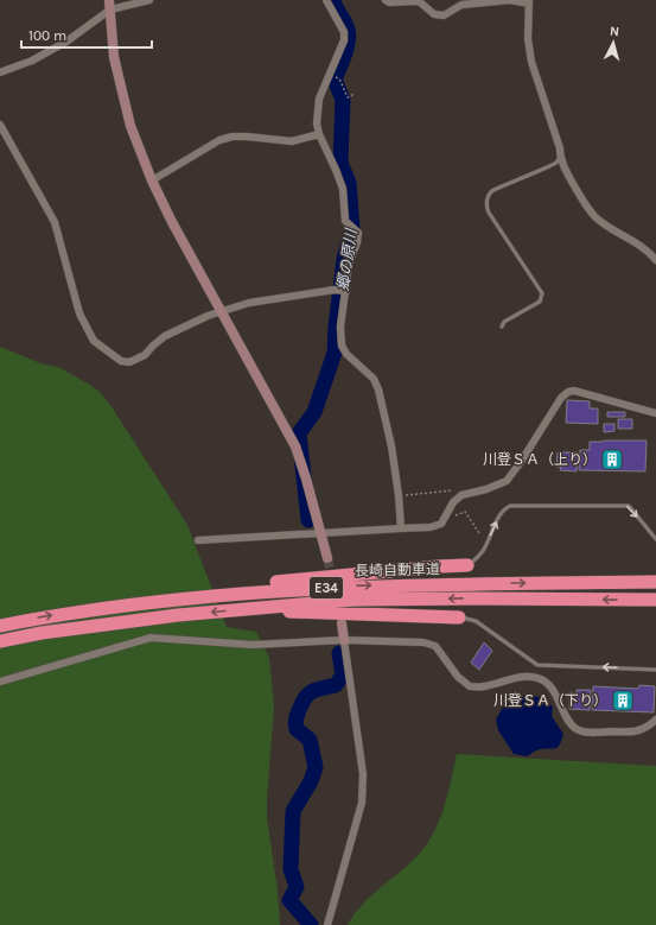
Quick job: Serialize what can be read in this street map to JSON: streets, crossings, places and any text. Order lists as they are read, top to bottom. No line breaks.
{"streets":{"highway":["長崎自動車道","E34"]},"water":["郷の原川"],"places":{"building":["川登ＳＡ（上り）","川登ＳＡ（下り）"]},"scale_bar":"100 m","north":"top"}
